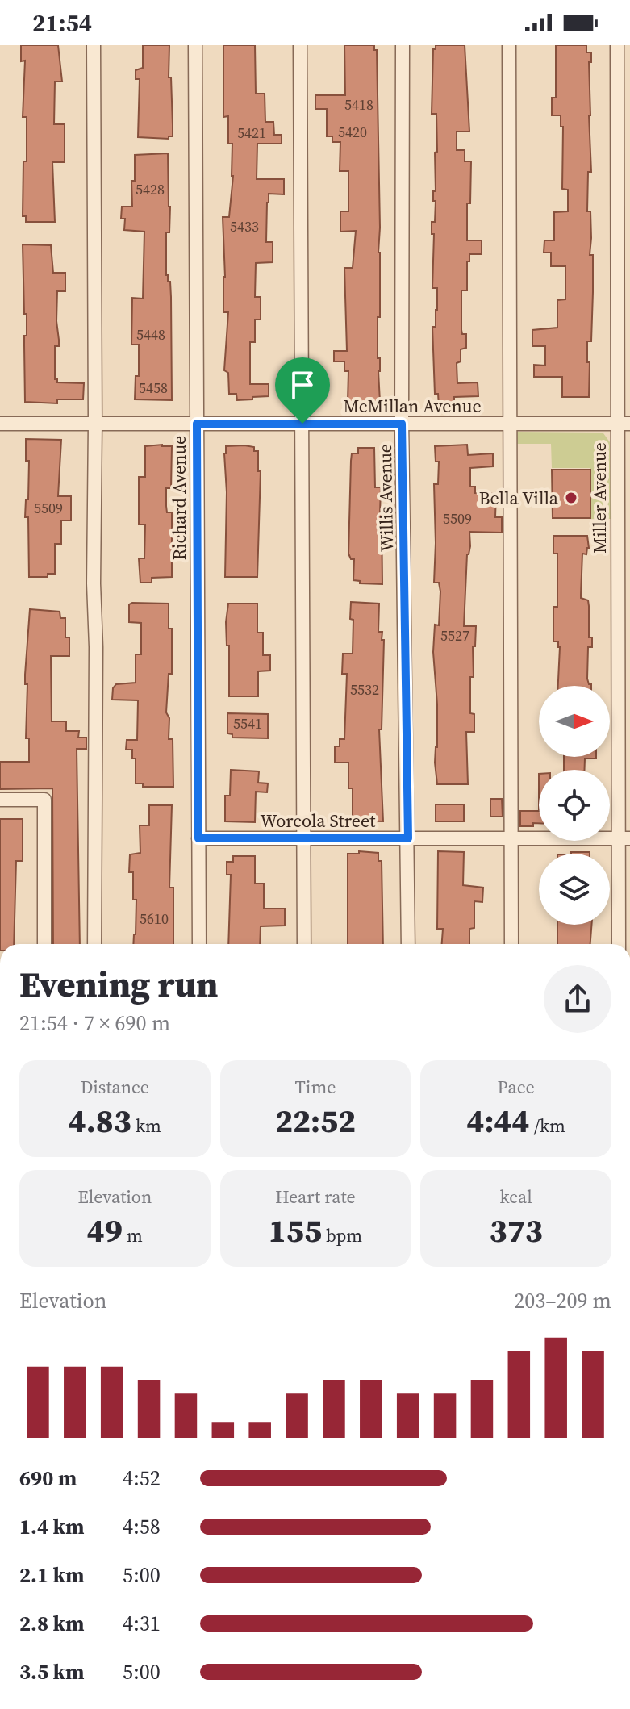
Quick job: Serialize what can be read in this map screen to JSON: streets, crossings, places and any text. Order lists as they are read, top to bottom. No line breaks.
{"streets":{"street":["McMillan Avenue","Richard Avenue","Willis Avenue","Miller Avenue","Worcola Street"]},"crossings":[["McMillan Avenue","Richard Avenue"],["McMillan Avenue","Willis Avenue"],["McMillan Avenue","Miller Avenue"],["Richard Avenue","Worcola Street"],["Willis Avenue","Worcola Street"],["Miller Avenue","Worcola Street"]],"places":["Bella Villa"],"house_numbers":["5418","5420","5421","5428","5433","5448","5458","5509","5509","5527","5532","5541","5610"],"north":"right","page":{"status":"21:54","heading":["Evening run","21:54 · 7 × 690 m"],"stats":[["Distance","4.83 km"],["Time","22:52"],["Pace","4:44 /km"],["Elevation","49 m"],["Heart rate","155 bpm"],["kcal","373"]],"chart":["Elevation","203–209 m"],"list":[{"name":"690 m","note":"4:52"},{"name":"1.4 km","note":"4:58"},{"name":"2.1 km","note":"5:00"},{"name":"2.8 km","note":"4:31"},{"name":"3.5 km","note":"5:00"}]}}
